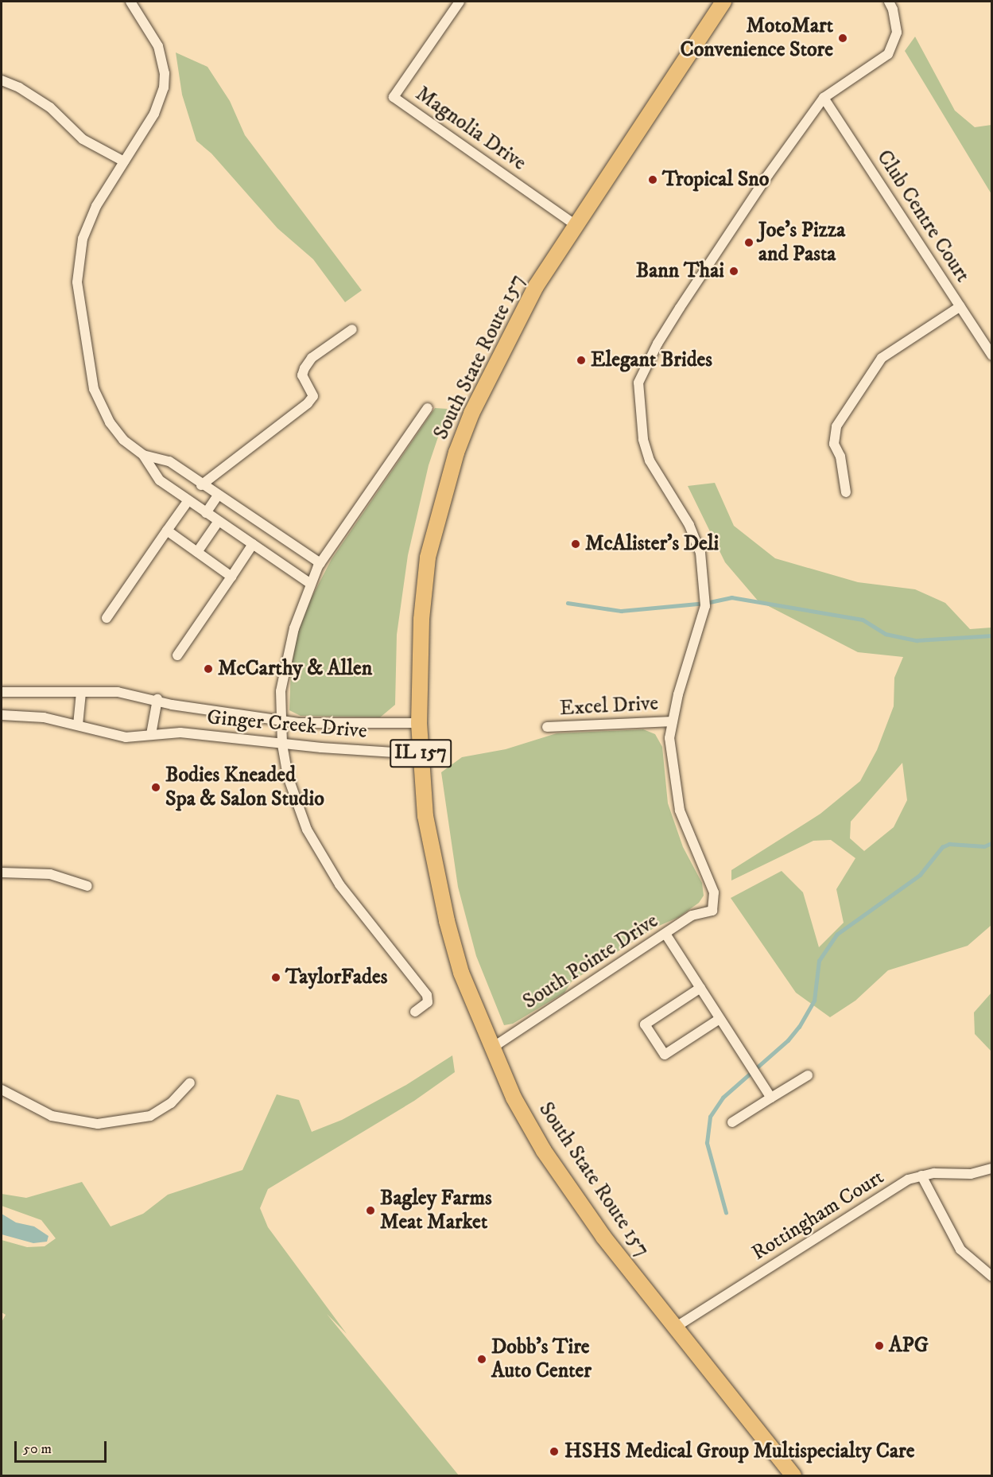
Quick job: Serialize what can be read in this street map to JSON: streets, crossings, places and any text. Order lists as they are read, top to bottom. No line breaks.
{"streets":{"main road":["South State Route 157","IL 157"],"street":["Magnolia Drive","Club Centre Court","Excel Drive","Ginger Creek Drive","South Pointe Drive","Rottingham Court"]},"crossings":[["Magnolia Drive","South State Route 157"],["South State Route 157","Ginger Creek Drive"],["South State Route 157","South Pointe Drive"],["South State Route 157","Rottingham Court"],["Excel Drive","South Pointe Drive"]],"places":["MotoMart Convenience Store","Tropical Sno","Joe's Pizza and Pasta","Bann Thai","Elegant Brides","McAlister's Deli","McCarthy & Allen","Bodies Kneaded Spa & Salon Studio","TaylorFades","Bagley Farms Meat Market","APG","Dobb's Tire Auto Center","HSHS Medical Group Multispecialty Care"],"scale_bar":"50 m"}
